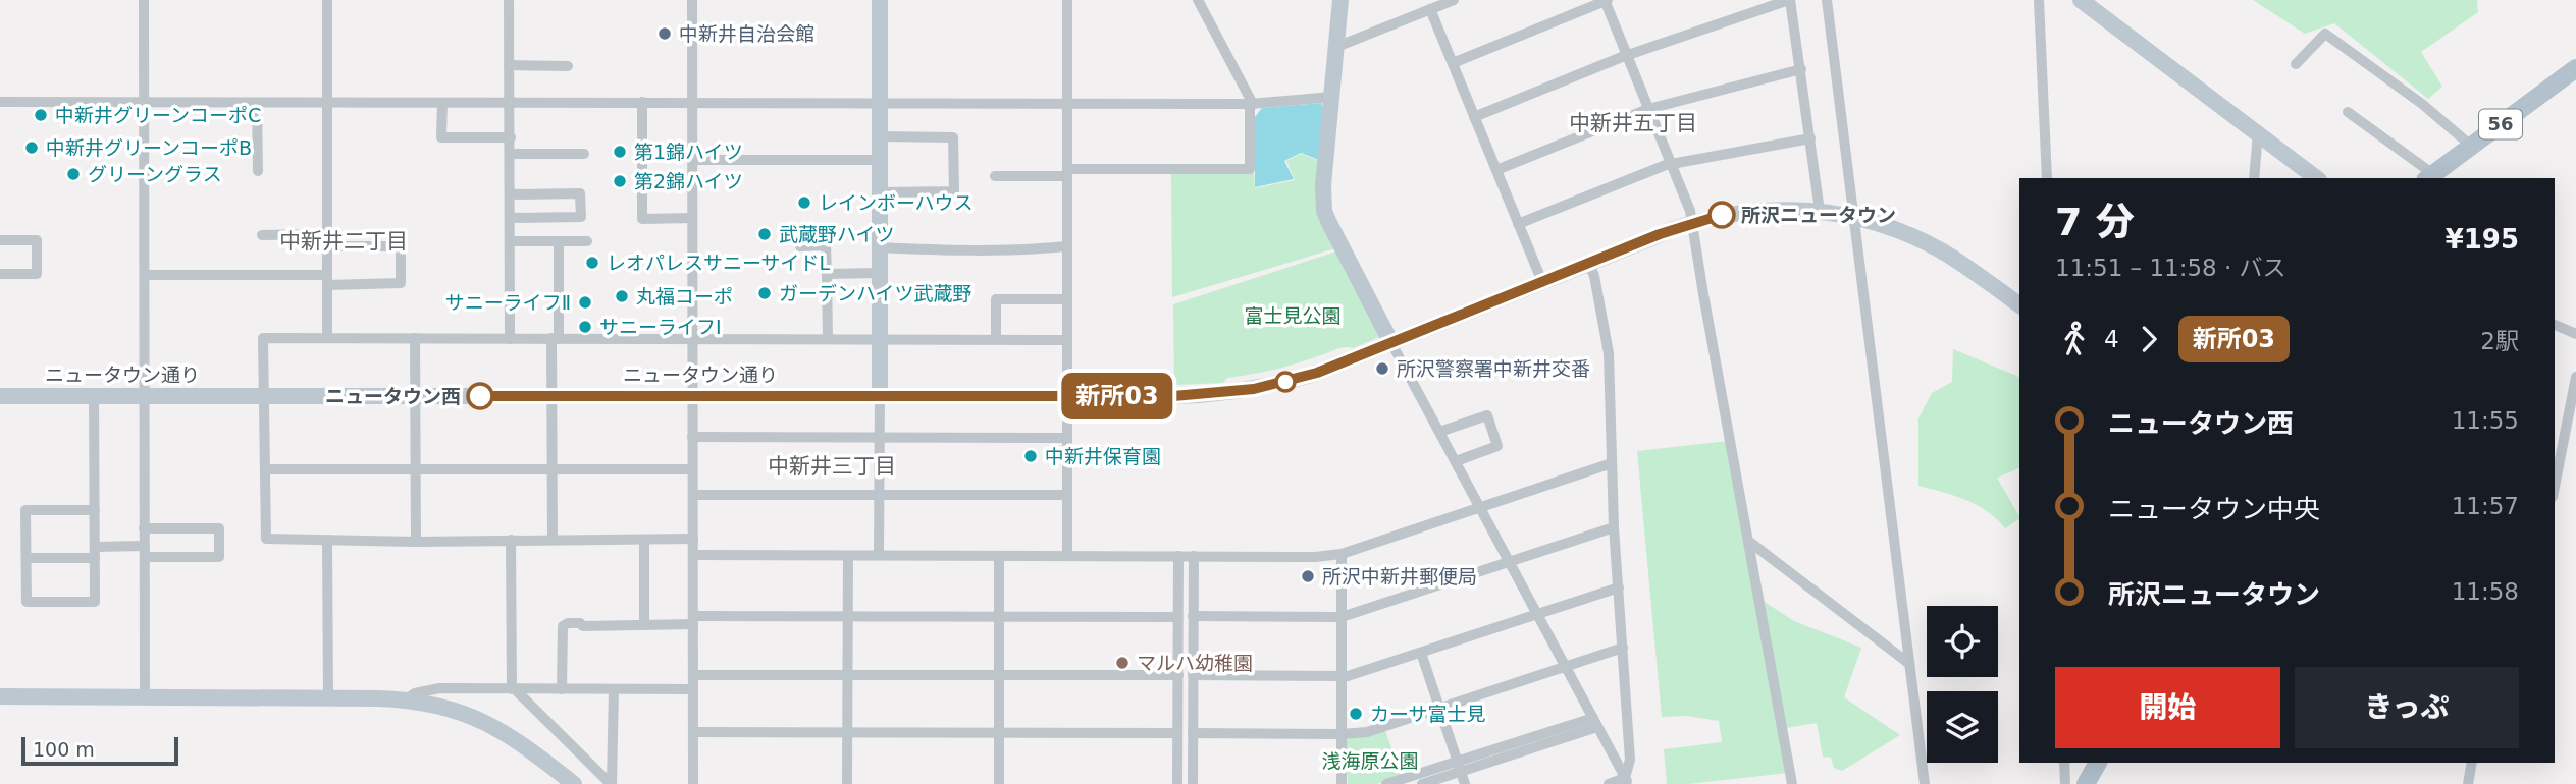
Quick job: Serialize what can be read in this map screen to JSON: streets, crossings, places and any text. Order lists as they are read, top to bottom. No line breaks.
{"streets":{"main road":["56"],"street":["ニュータウン通り"]},"districts":["中新井五丁目","中新井二丁目","中新井三丁目"],"parks":["富士見公園","浅海原公園"],"places":["中新井自治会館","中新井グリーンコーポC","中新井グリーンコーポB","第1錦ハイツ","グリーングラス","第2錦ハイツ","レインボーハウス","所沢ニュータウン","武蔵野ハイツ","レオパレスサニーサイドL","ガーデンハイツ武蔵野","丸福コーポ","サニーライフⅡ","サニーライフⅠ","所沢警察署中新井交番","ニュータウン西","中新井保育園","所沢中新井郵便局","マルハ幼稚園","カーサ富士見"],"lines":["bus line 新所03"],"scale_bar":"100 m","page":{"on_map":"新所03","heading":["7 分","11:51 – 11:58 · バス","¥195"],"legs":["4","新所03","2駅"],"list":[{"name":"ニュータウン西","value":"11:55"},{"name":"ニュータウン中央","value":"11:57"},{"name":"所沢ニュータウン","value":"11:58"}],"buttons":["開始","きっぷ"],"scale":"100 m"}}
